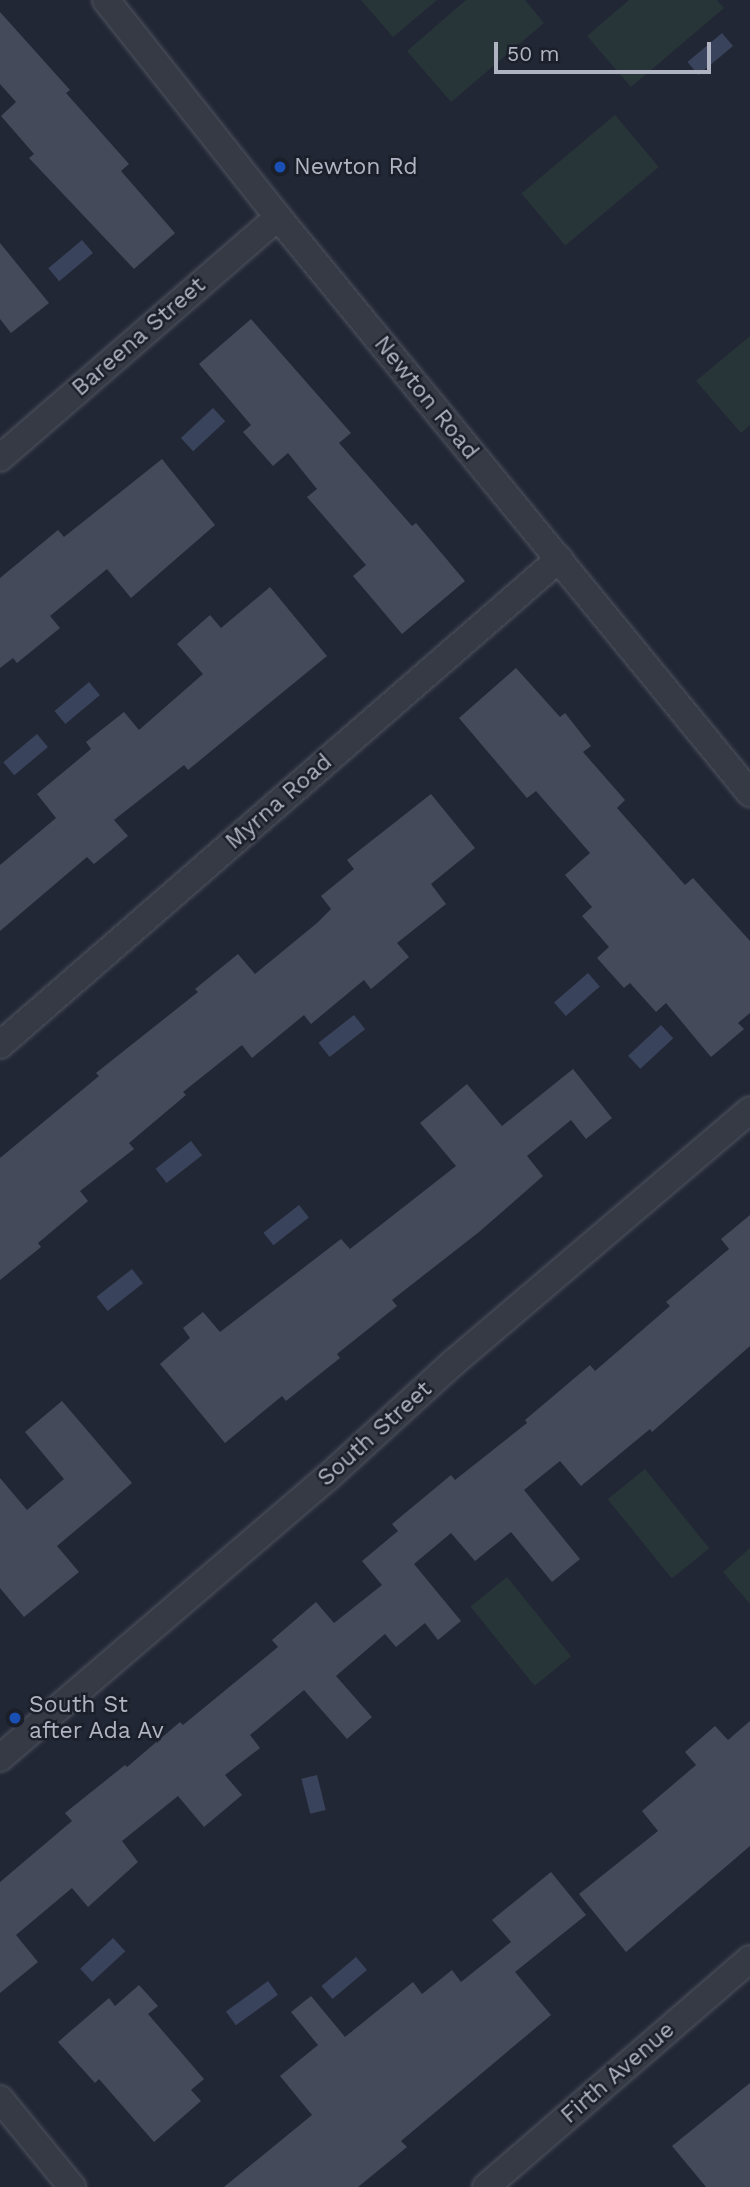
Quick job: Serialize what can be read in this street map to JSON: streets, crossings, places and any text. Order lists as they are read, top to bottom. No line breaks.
{"streets":{"street":["Bareena Street","Newton Road","Myrna Road","South Street","Firth Avenue"]},"crossings":[["Bareena Street","Newton Road"],["Newton Road","Myrna Road"]],"places":["Newton Rd","South St after Ada Av"],"scale_bar":"50 m"}
